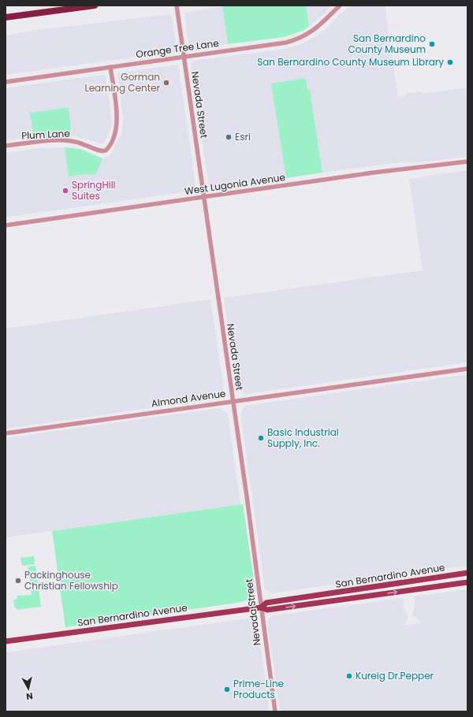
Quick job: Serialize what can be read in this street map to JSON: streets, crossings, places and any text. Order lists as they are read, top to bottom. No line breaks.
{"streets":{"main road":["San Bernardino Avenue"],"street":["Orange Tree Lane","Nevada Street","Plum Lane","West Lugonia Avenue","Almond Avenue"]},"crossings":[["Orange Tree Lane","Nevada Street"],["Orange Tree Lane","Plum Lane"],["Nevada Street","West Lugonia Avenue"],["Nevada Street","Almond Avenue"],["Nevada Street","San Bernardino Avenue"]],"places":["San Bernardino County Museum","San Bernardino County Museum Library","Gorman Learning Center","Esri","SpringHill Suites","Basic Industrial Supply, Inc.","Packinghouse Christian Fellowship","Kureig Dr.Pepper","Prime-Line Products"],"north":"bottom"}
